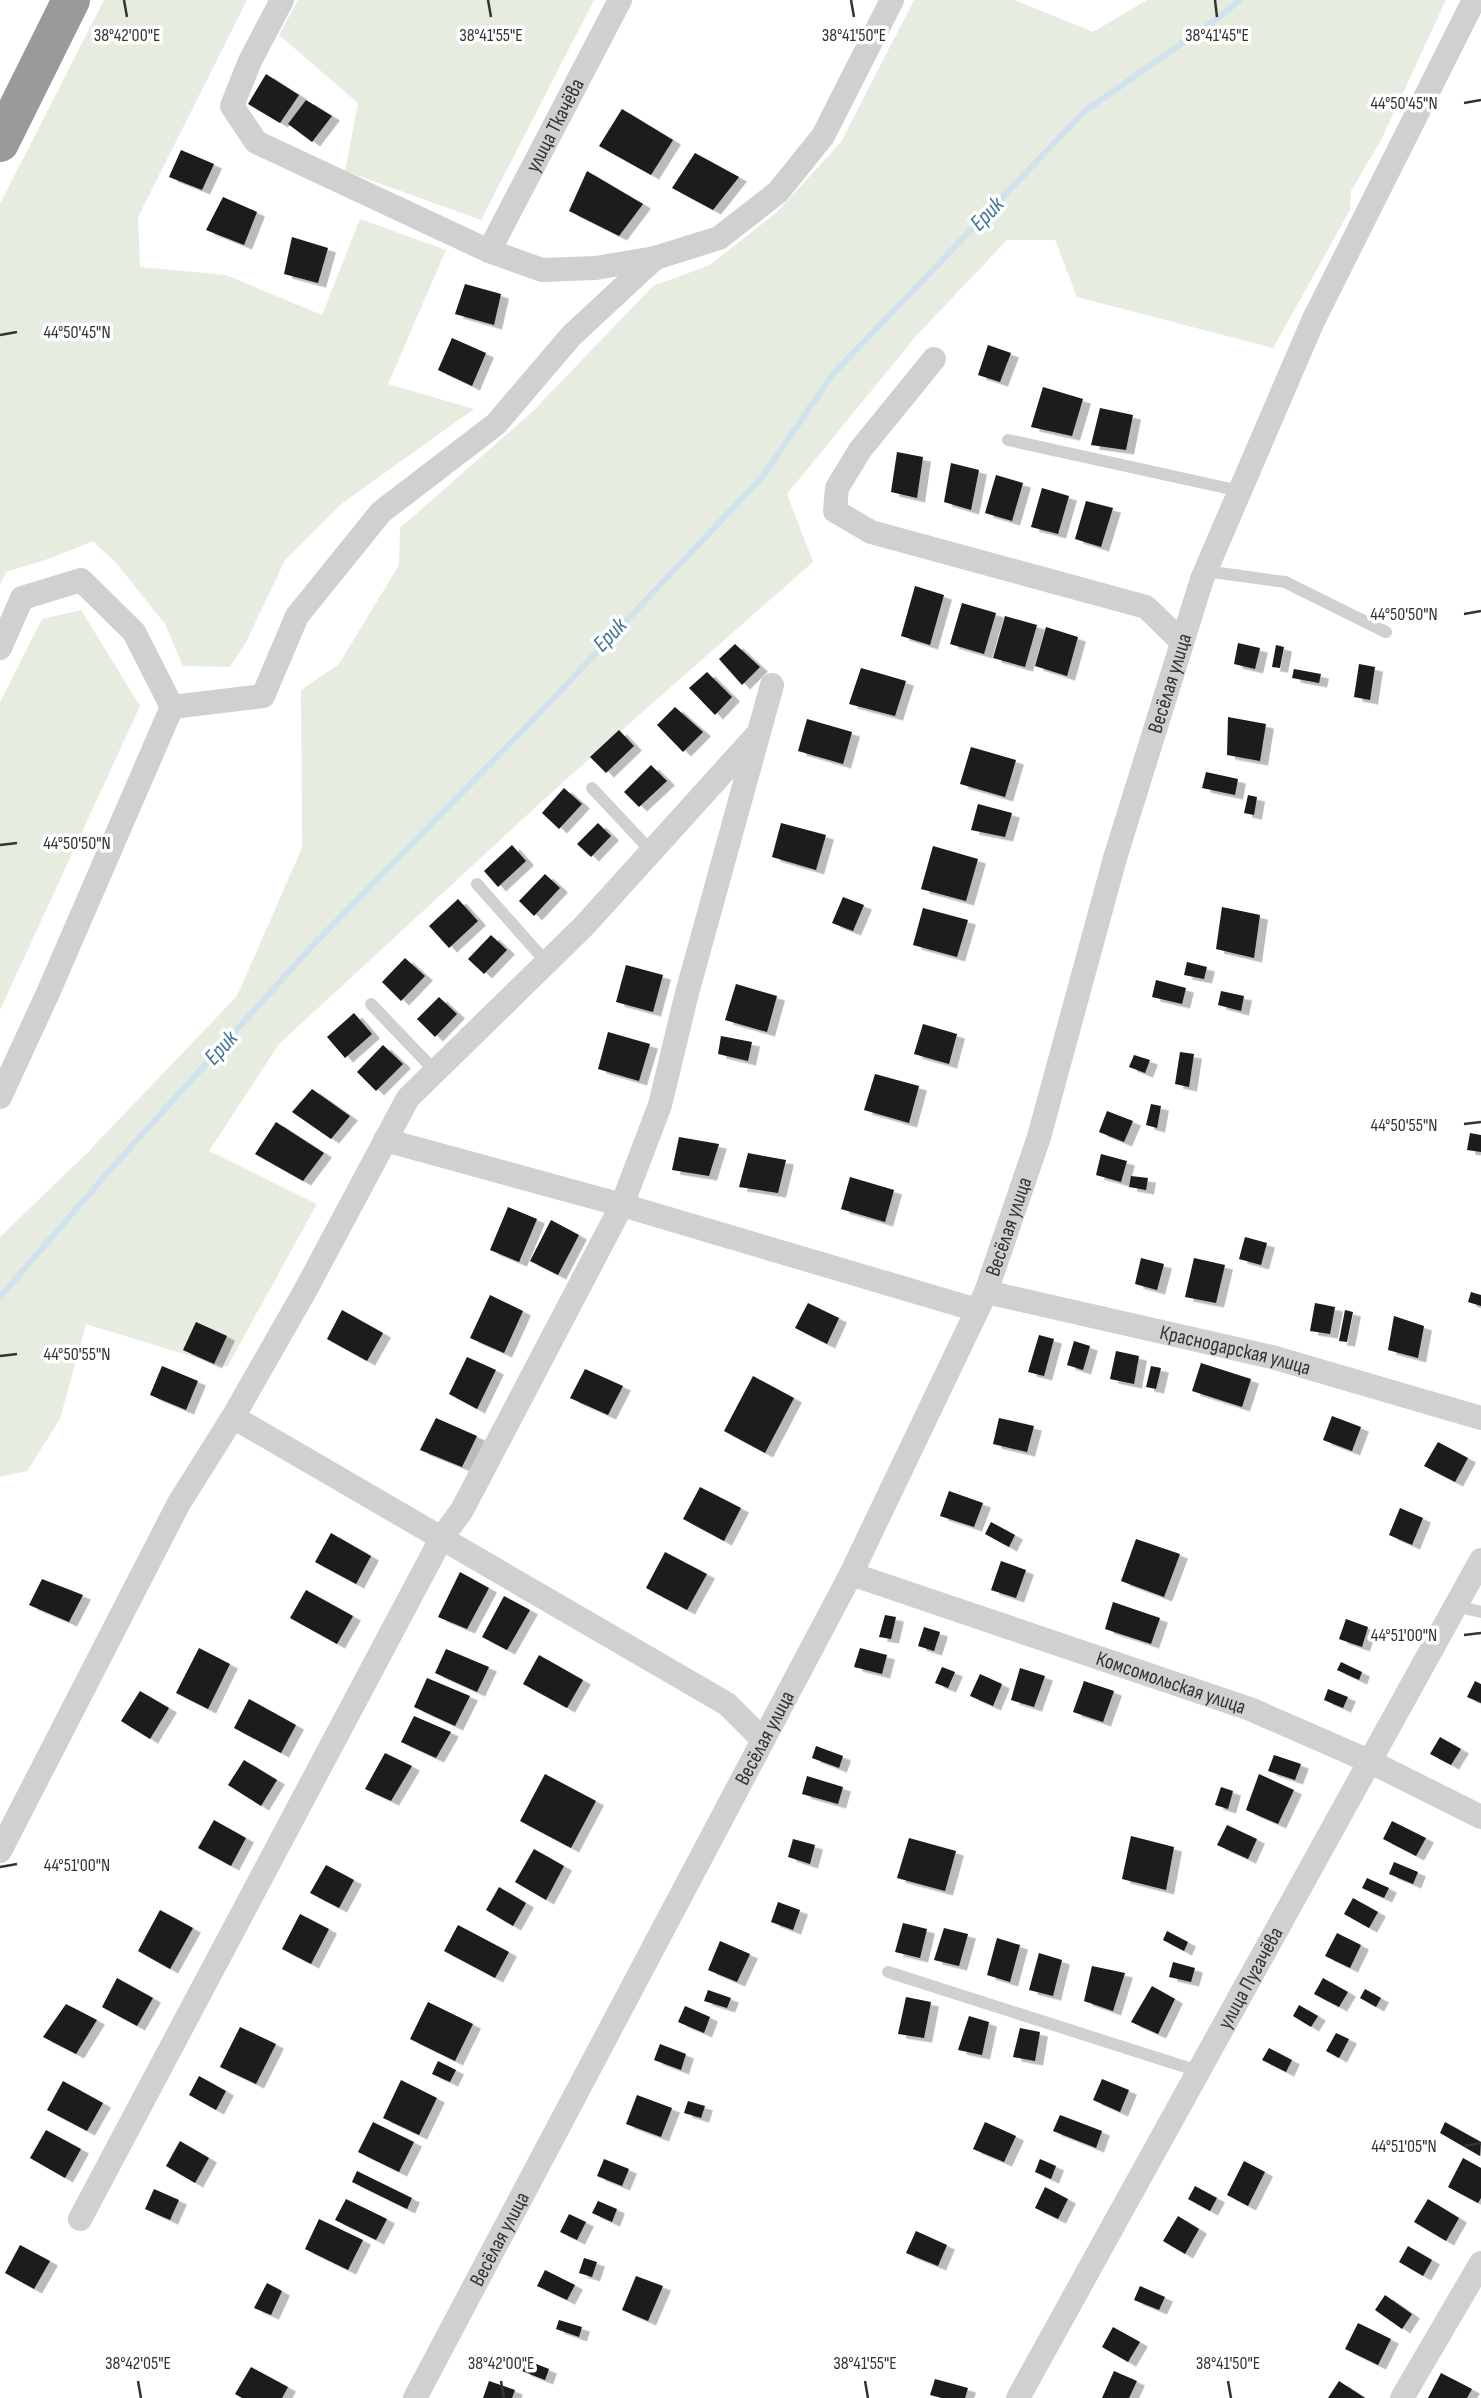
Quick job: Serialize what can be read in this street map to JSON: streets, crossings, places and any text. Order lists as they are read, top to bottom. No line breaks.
{"streets":{"street":["улица Ткачёва","Весёлая улица","Краснодарская улица","Комсомольская улица","улица Пугачёва"]},"crossings":[["Весёлая улица","Краснодарская улица"],["Весёлая улица","Комсомольская улица"],["Комсомольская улица","улица Пугачёва"]],"water":["Ерик"],"coordinates":["38°42'00\"E","38°41'55\"E","38°41'50\"E","38°41'45\"E","44°50'45\"N","44°50'50\"N","44°50'55\"N","44°51'00\"N","44°51'05\"N","38°42'05\"E"]}
